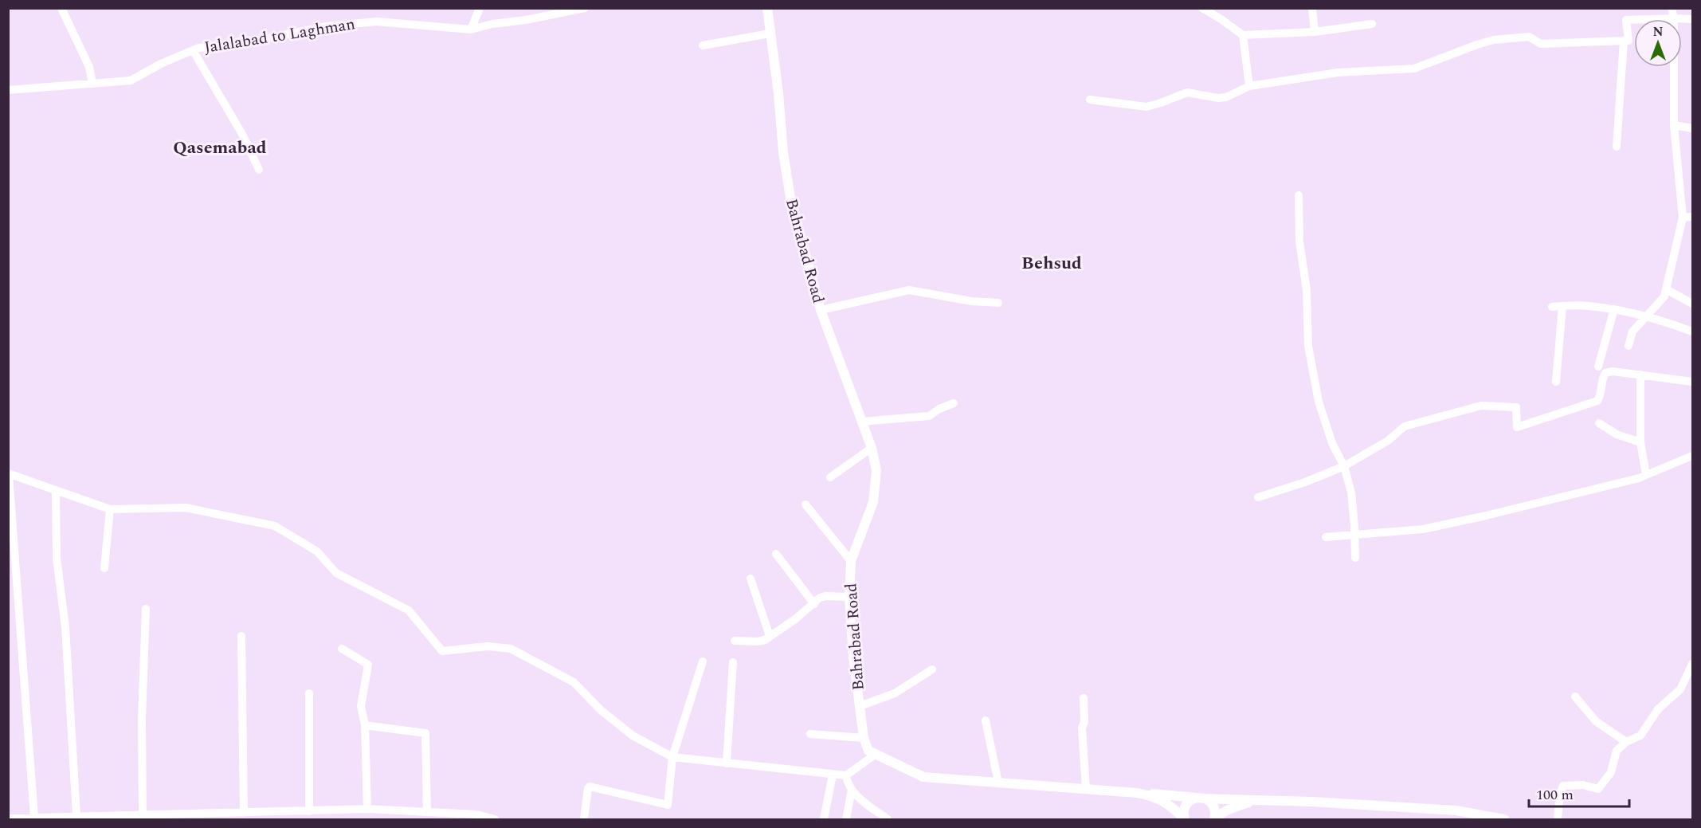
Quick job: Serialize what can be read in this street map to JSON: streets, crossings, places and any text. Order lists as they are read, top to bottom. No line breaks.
{"streets":{"main road":["Bahrabad Road"],"street":["Jalalabad to Laghman"]},"districts":["Qasemabad","Behsud"],"scale_bar":"100 m","north":"top"}
